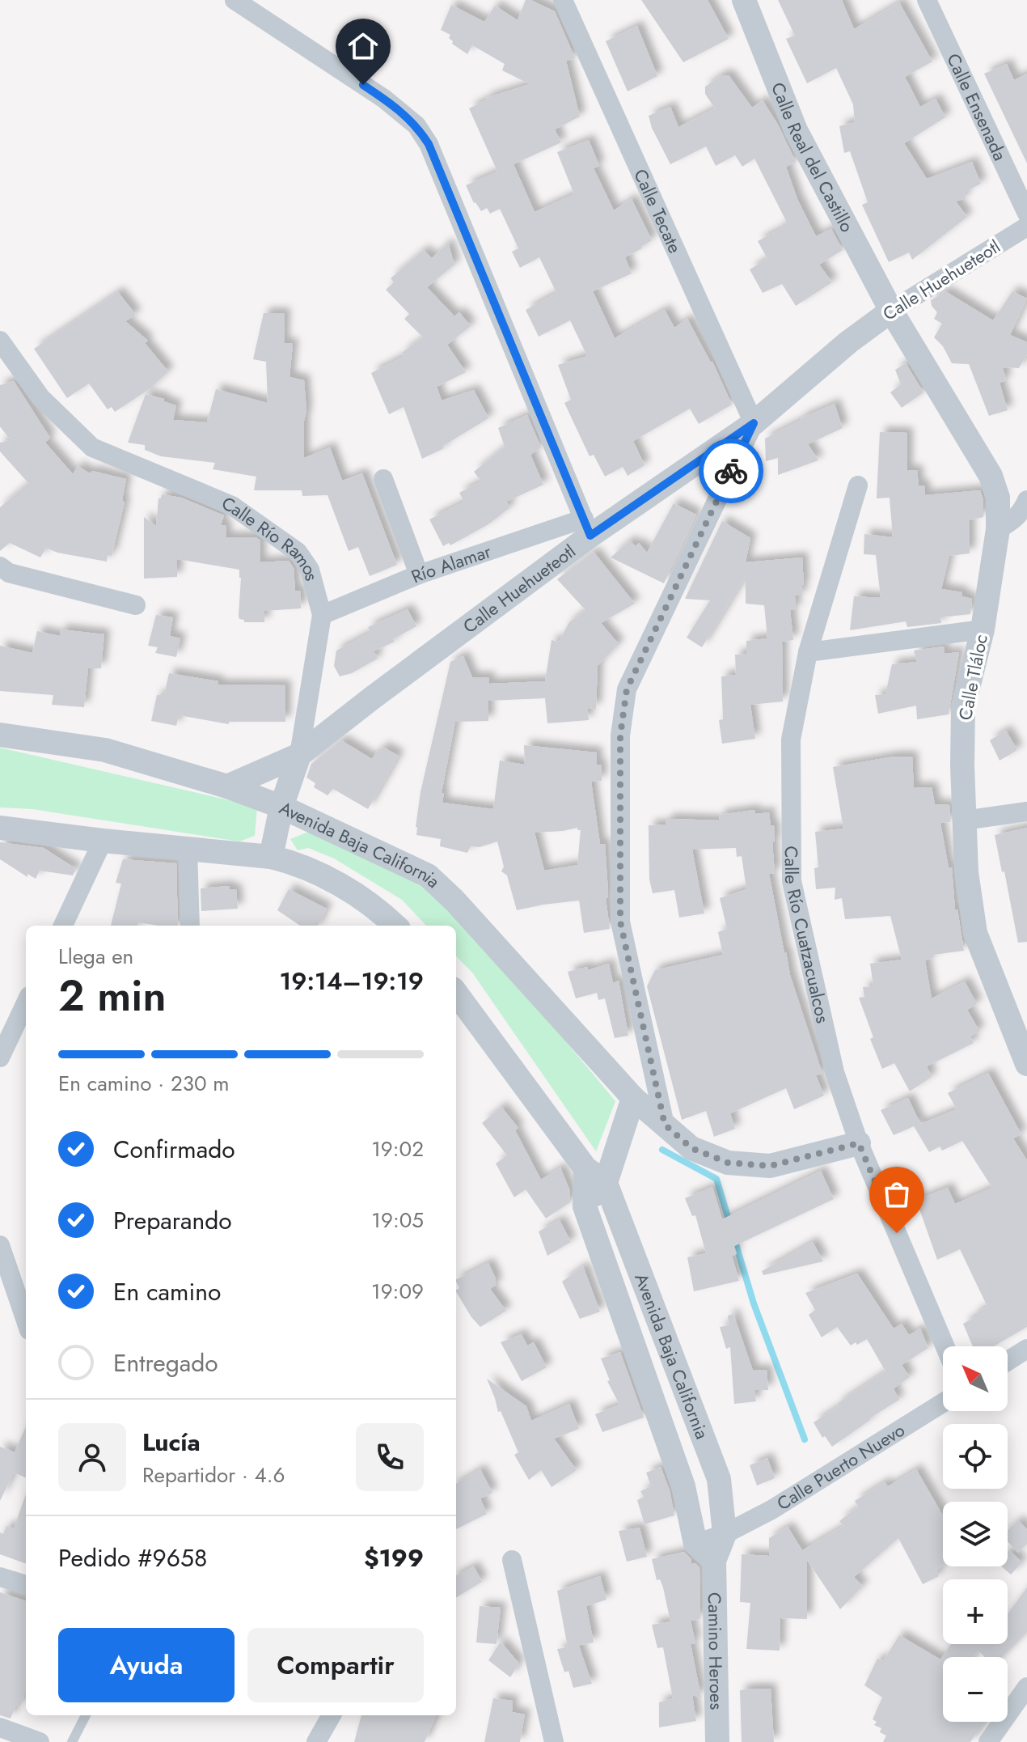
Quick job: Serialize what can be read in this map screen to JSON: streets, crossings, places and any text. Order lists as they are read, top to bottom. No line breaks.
{"streets":{"street":["Calle Ensenada","Calle Real del Castillo","Calle Tecate","Calle Huehueteotl","Calle Río Ramos","Río Alamar","Calle Tláloc","Avenida Baja California","Calle Río Cuatzacualcos","Calle Puerto Nuevo","Camino Heroes"]},"crossings":[["Calle Real del Castillo","Calle Huehueteotl"],["Calle Real del Castillo","Calle Tláloc"],["Calle Tecate","Calle Huehueteotl"],["Calle Huehueteotl","Calle Río Ramos"],["Calle Huehueteotl","Río Alamar"],["Calle Huehueteotl","Calle Tláloc"],["Calle Huehueteotl","Avenida Baja California"],["Calle Río Ramos","Río Alamar"],["Calle Río Ramos","Avenida Baja California"],["Avenida Baja California","Calle Río Cuatzacualcos"],["Avenida Baja California","Calle Puerto Nuevo"],["Avenida Baja California","Camino Heroes"],["Calle Puerto Nuevo","Camino Heroes"]],"north":"top left","page":{"heading":["2 min","Llega en","19:14–19:19"],"panel":["Lucía","Repartidor · 4.6","Pedido #9658","$199"],"bar":"En camino · 230 m","list":[["Confirmado","19:02"],["Preparando","19:05"],["En camino","19:09"],"Entregado"],"map_buttons":["+","−"],"buttons":["Ayuda","Compartir"]}}
